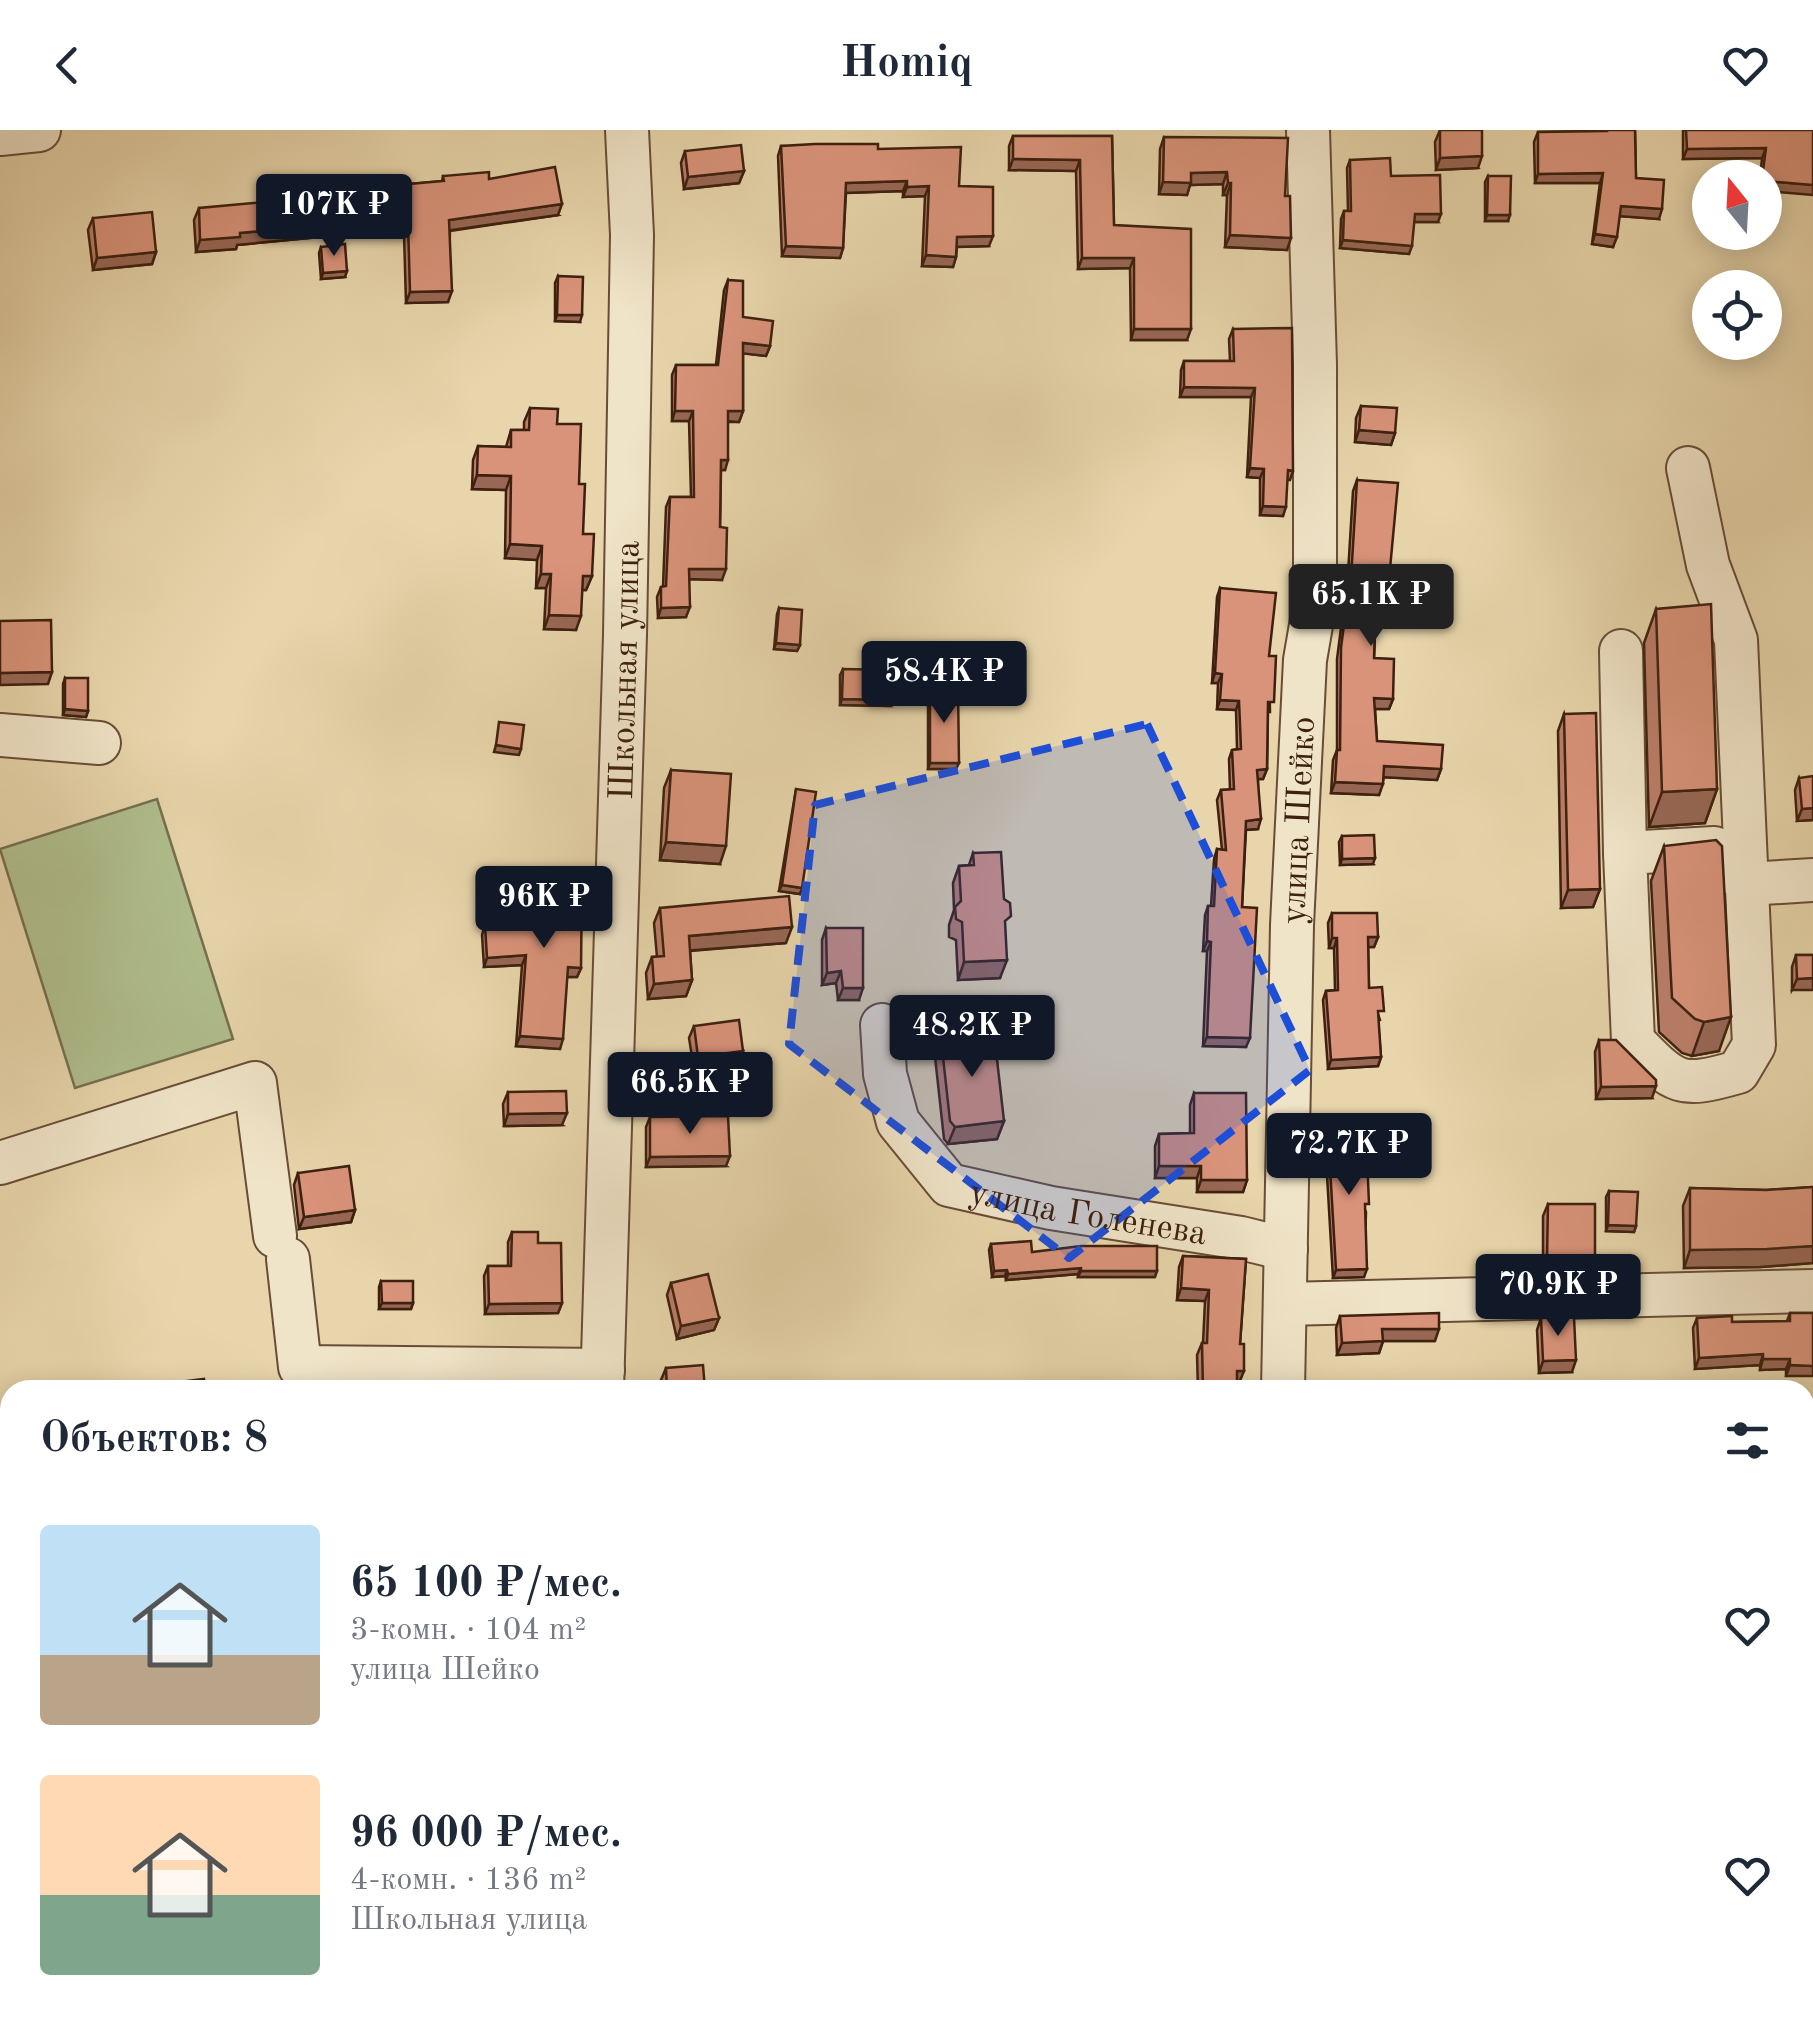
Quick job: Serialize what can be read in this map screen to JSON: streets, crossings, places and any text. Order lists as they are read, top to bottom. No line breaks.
{"streets":{"street":["Школьная улица","улица Шейко","улица Голенева"]},"crossings":[["улица Шейко","улица Голенева"]],"north":"top","page":{"header":"Homiq","price":["107K ₽","65.1K ₽","58.4K ₽","96K ₽","48.2K ₽","66.5K ₽","72.7K ₽","70.9K ₽"],"heading":"Объектов: 8","list":[{"name":"65 100 ₽/мес.","note":"3-комн. · 104 m² · улица Шейко"},{"name":"96 000 ₽/мес.","note":"4-комн. · 136 m² · Школьная улица"}]}}
